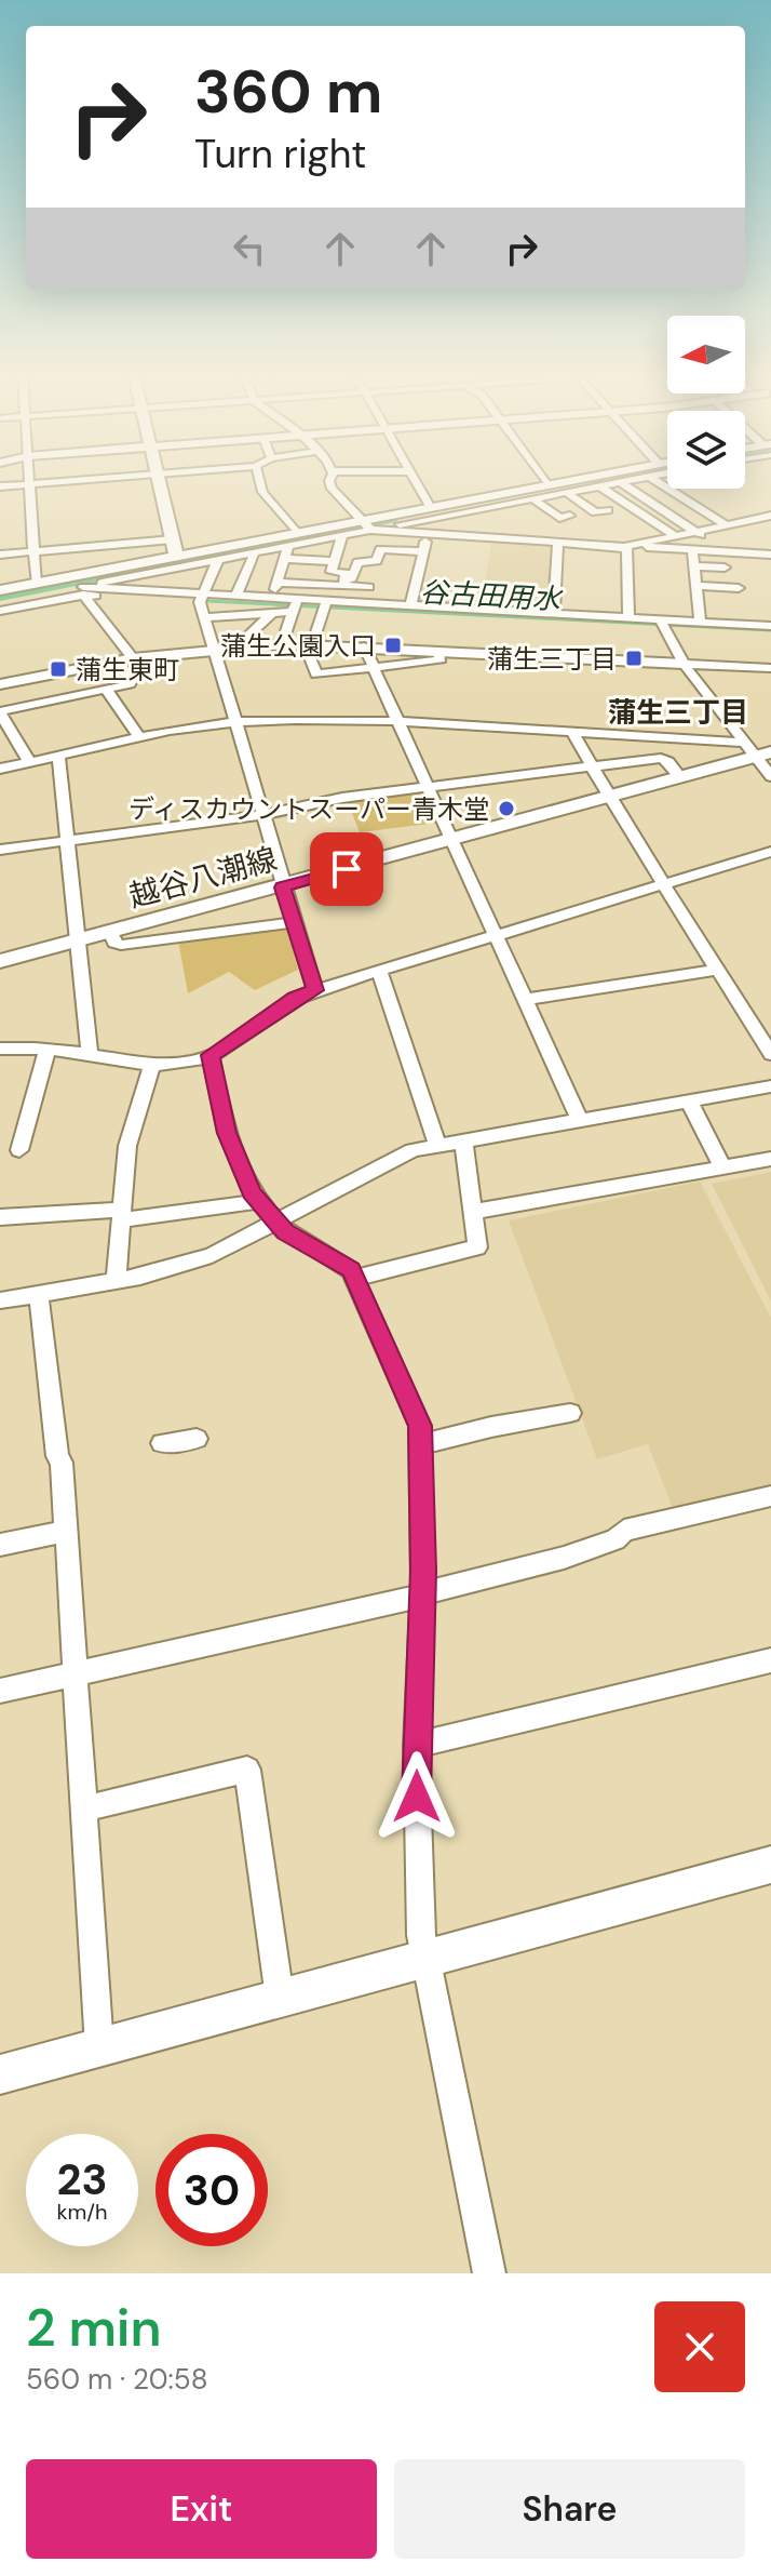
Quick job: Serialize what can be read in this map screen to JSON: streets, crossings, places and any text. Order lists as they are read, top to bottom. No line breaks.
{"streets":{"street":["越谷八潮線"]},"districts":["蒲生三丁目"],"water":["谷古田用水"],"places":{"transit":["蒲生公園入口","蒲生三丁目","蒲生東町"],"other":["ディスカウントスーパー青木堂"]},"north":"left","page":{"turn":["360 m","Turn right"],"speed":"23 km/h","limit":"30","heading":["2 min","560 m · 20:58"],"buttons":["Exit","Share"]}}
